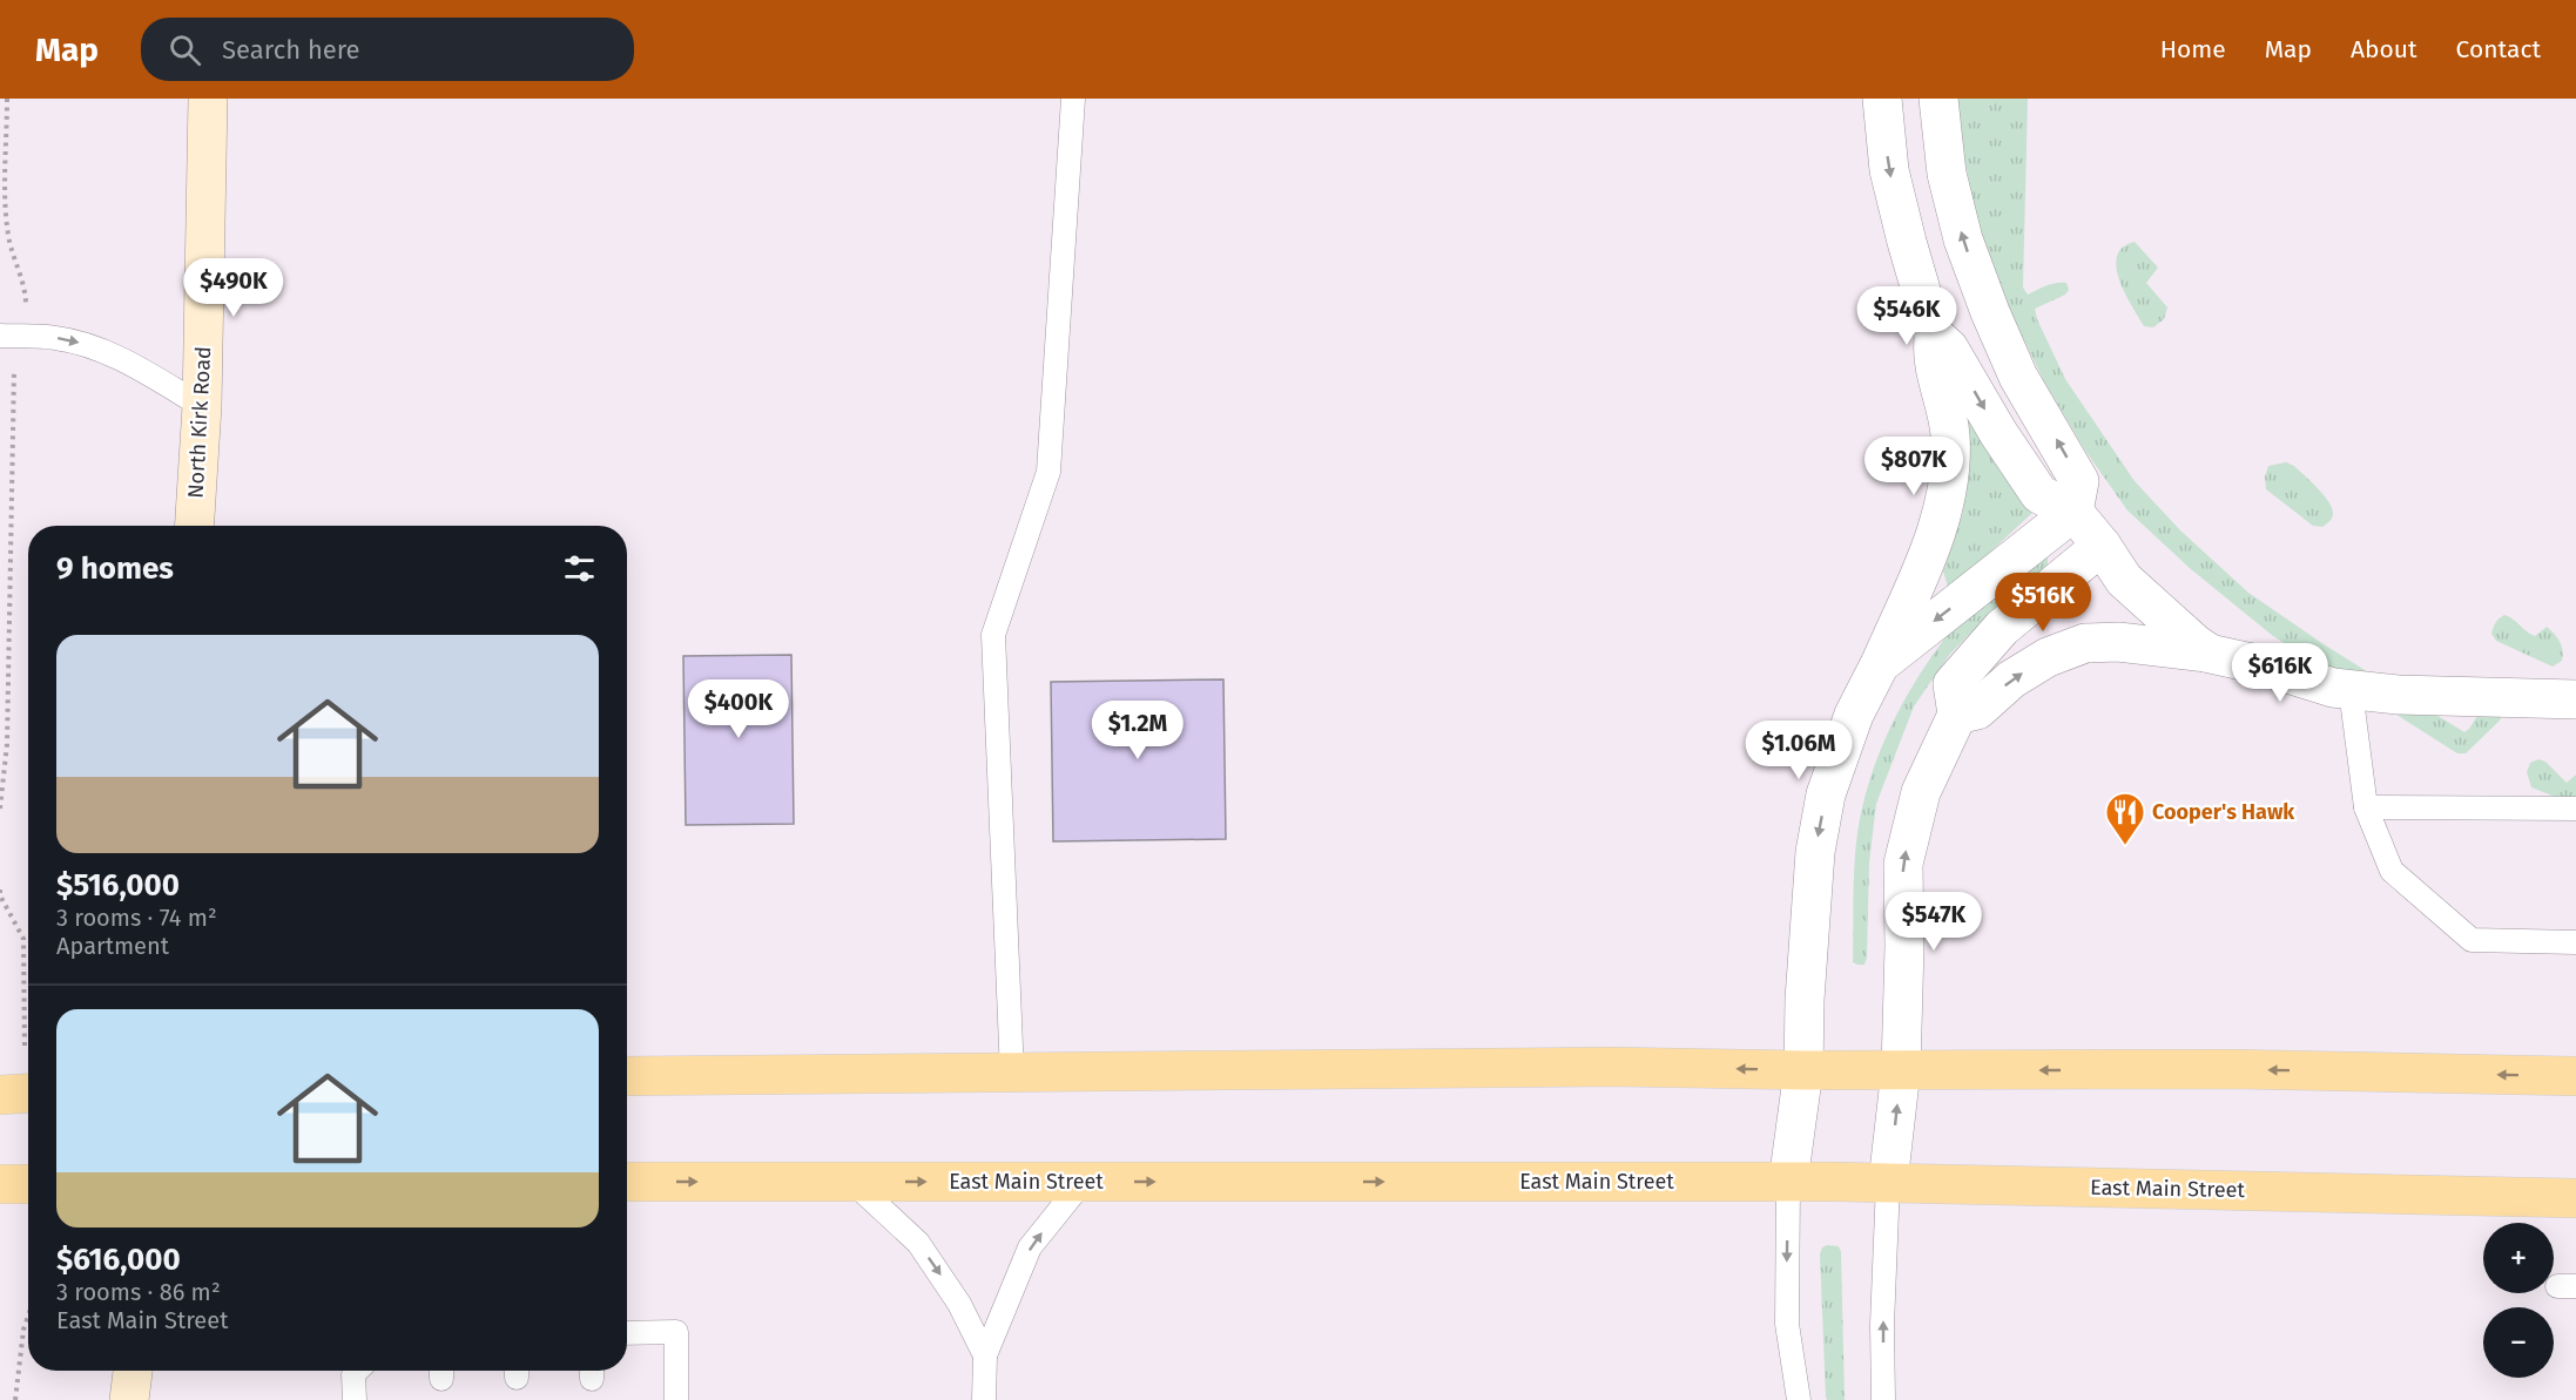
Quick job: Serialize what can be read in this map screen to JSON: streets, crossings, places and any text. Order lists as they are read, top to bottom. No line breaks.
{"streets":{"main road":["North Kirk Road","East Main Street"]},"places":{"restaurant":["Cooper's Hawk"]},"page":{"header":"Map","search":"Search here","nav":["Home","Map","About","Contact"],"price":["$490K","$546K","$807K","$516K","$616K","$400K","$1.2M","$1.06M","$547K"],"heading":"9 homes","list":[{"name":"$516,000","note":"3 rooms · 74 m² · Apartment"},{"name":"$616,000","note":"3 rooms · 86 m² · East Main Street"}],"map_buttons":["+","−"]}}
